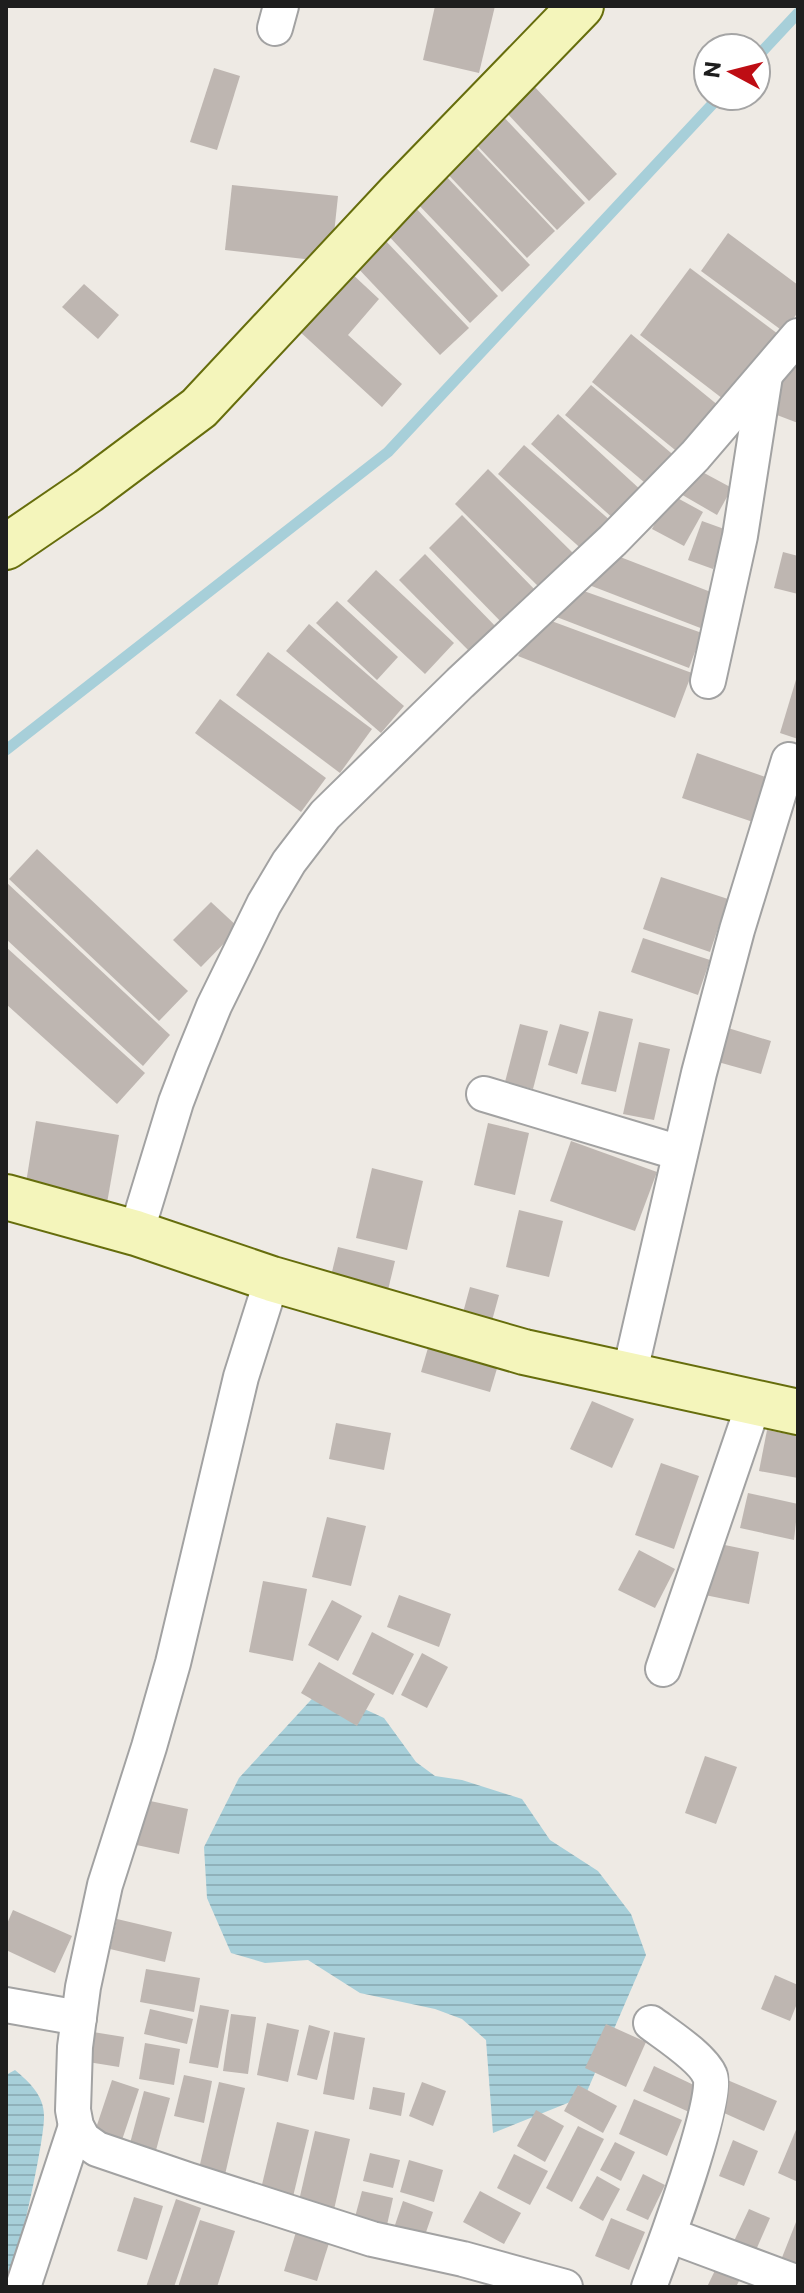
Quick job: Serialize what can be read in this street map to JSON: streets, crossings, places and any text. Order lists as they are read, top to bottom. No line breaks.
{"north":"left"}
